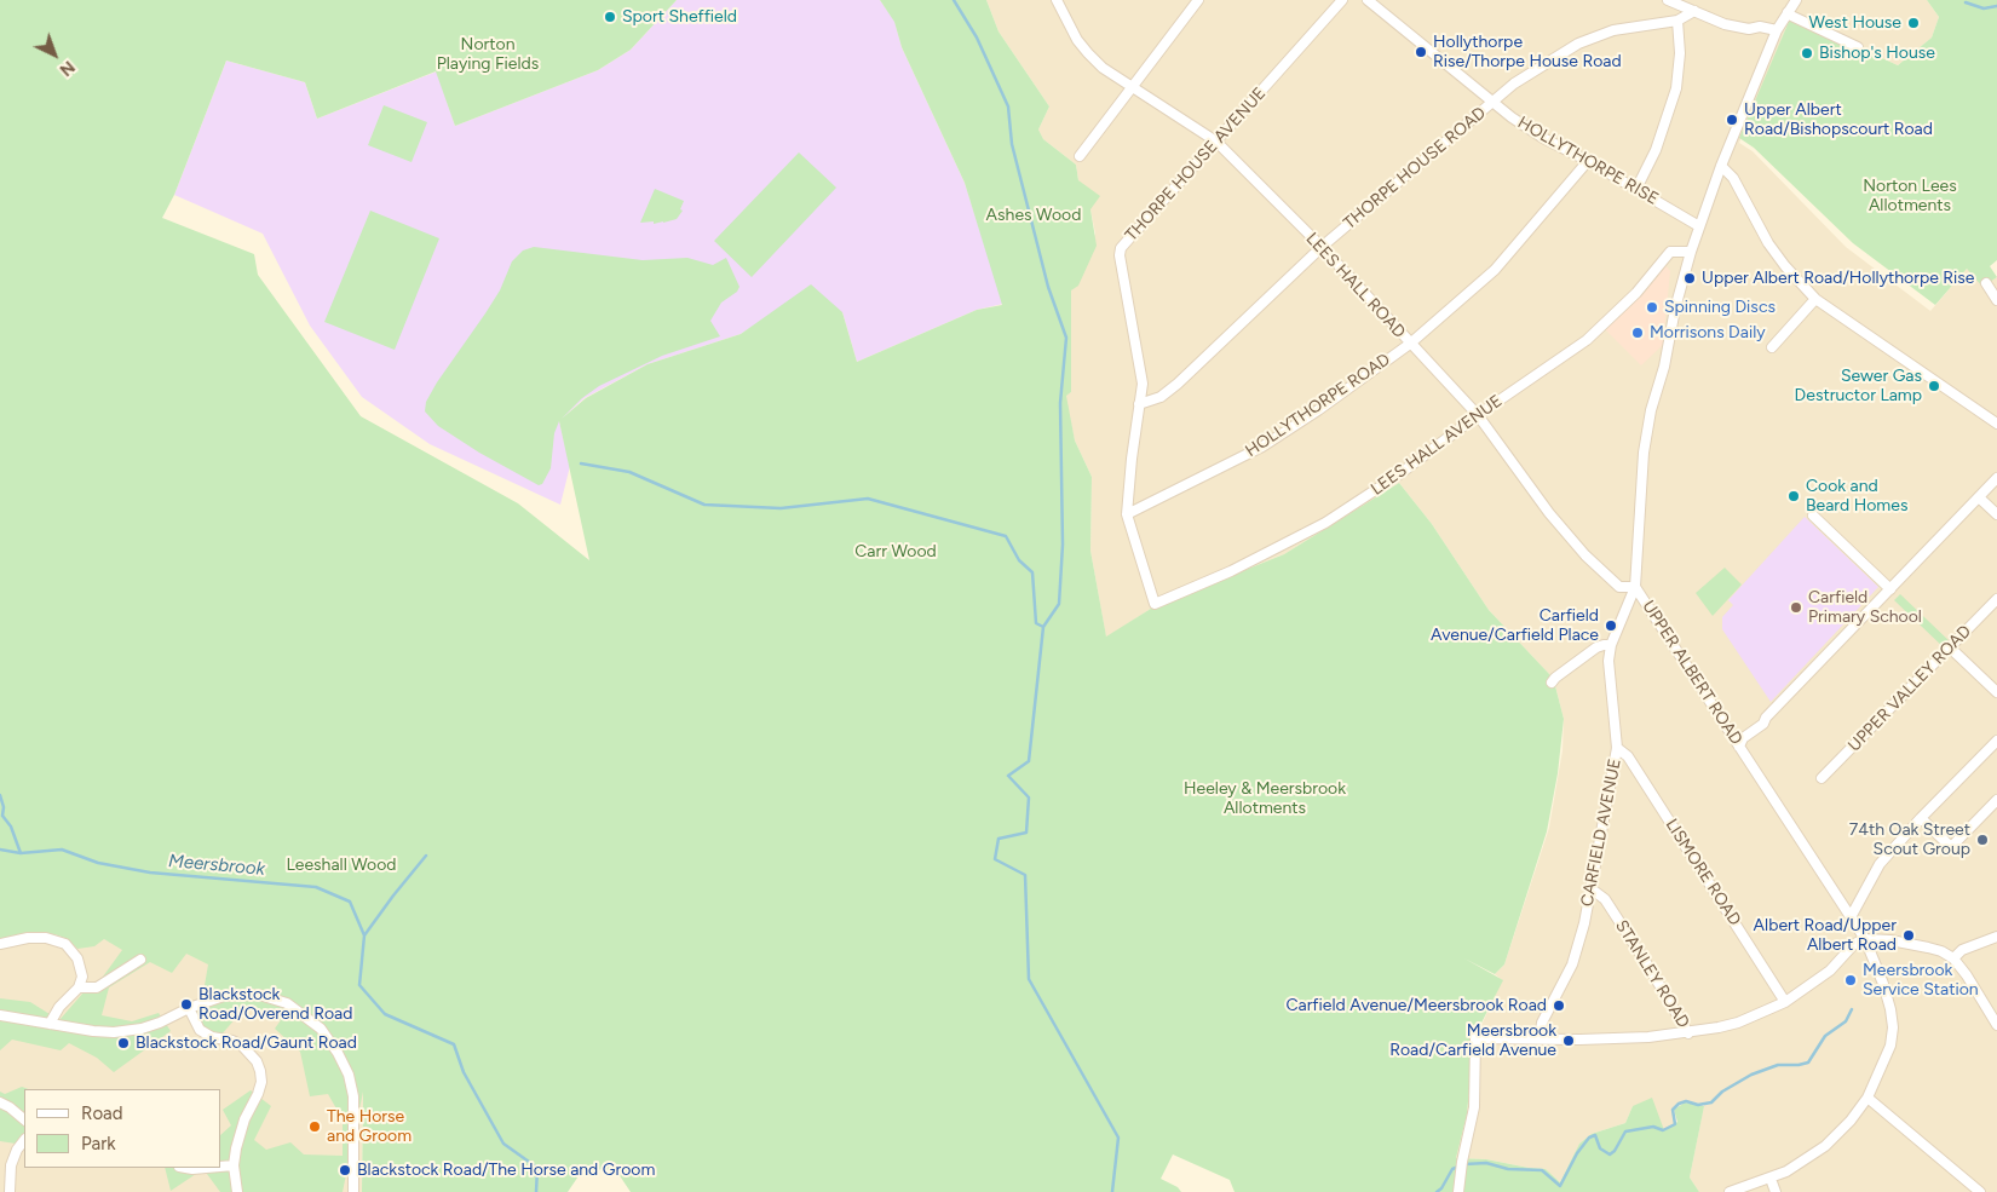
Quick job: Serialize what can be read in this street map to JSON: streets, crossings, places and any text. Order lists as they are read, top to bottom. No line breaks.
{"streets":{"street":["HOLLYTHORPE RISE","THORPE HOUSE AVENUE","THORPE HOUSE ROAD","LEES HALL ROAD","HOLLYTHORPE ROAD","LEES HALL AVENUE","UPPER ALBERT ROAD","UPPER VALLEY ROAD","CARFIELD AVENUE","LISMORE ROAD","STANLEY ROAD"]},"crossings":[["HOLLYTHORPE RISE","THORPE HOUSE ROAD"],["HOLLYTHORPE RISE","HOLLYTHORPE ROAD"],["HOLLYTHORPE RISE","UPPER ALBERT ROAD"],["THORPE HOUSE AVENUE","THORPE HOUSE ROAD"],["THORPE HOUSE AVENUE","LEES HALL ROAD"],["THORPE HOUSE AVENUE","HOLLYTHORPE ROAD"],["THORPE HOUSE AVENUE","LEES HALL AVENUE"],["THORPE HOUSE ROAD","LEES HALL ROAD"],["LEES HALL ROAD","HOLLYTHORPE ROAD"],["LEES HALL ROAD","LEES HALL AVENUE"],["LEES HALL ROAD","UPPER ALBERT ROAD"],["LEES HALL ROAD","CARFIELD AVENUE"],["LEES HALL AVENUE","UPPER ALBERT ROAD"],["UPPER ALBERT ROAD","CARFIELD AVENUE"],["CARFIELD AVENUE","LISMORE ROAD"],["CARFIELD AVENUE","STANLEY ROAD"]],"water":["Meersbrook"],"parks":["Norton Playing Fields","Norton Lees Allotments","Ashes Wood","Carr Wood","Heeley & Meersbrook Allotments","Leeshall Wood"],"places":["Sport Sheffield","West House","Hollythorpe Rise/Thorpe House Road","Bishop's House","Upper Albert Road/Bishopscourt Road","Upper Albert Road/Hollythorpe Rise","Spinning Discs","Morrisons Daily","Sewer Gas Destructor Lamp","Cook and Beard Homes","Carfield Primary School","Carfield Avenue/Carfield Place","74th Oak Street Scout Group","Albert Road/Upper Albert Road","Meersbrook Service Station","Blackstock Road/Overend Road","Carfield Avenue/Meersbrook Road","Meersbrook Road/Carfield Avenue","Blackstock Road/Gaunt Road","The Horse and Groom","Blackstock Road/The Horse and Groom"],"legend":["Road","Park"],"north":"bottom right"}
